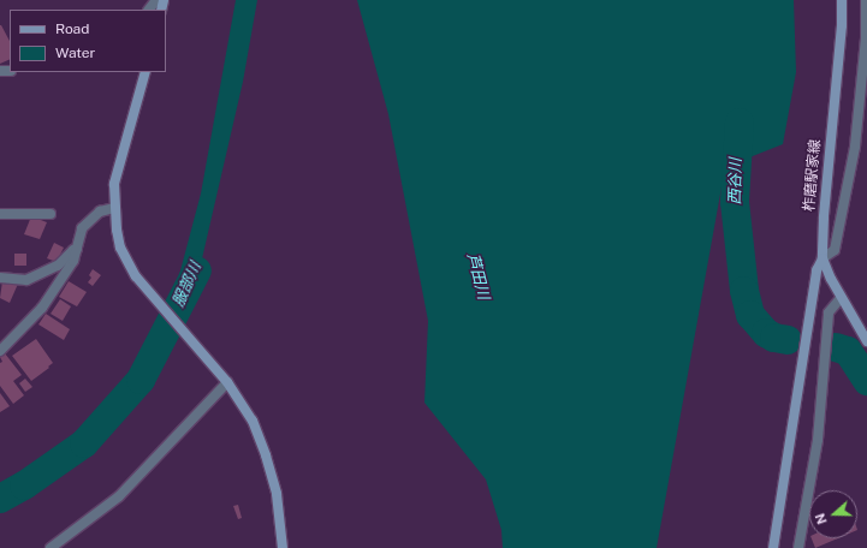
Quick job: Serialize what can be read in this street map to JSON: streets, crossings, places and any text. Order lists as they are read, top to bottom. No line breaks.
{"streets":{"street":["柞磨駅家線"]},"water":["西谷川","芦田川","服部川"],"legend":["Road","Water"],"north":"left"}
